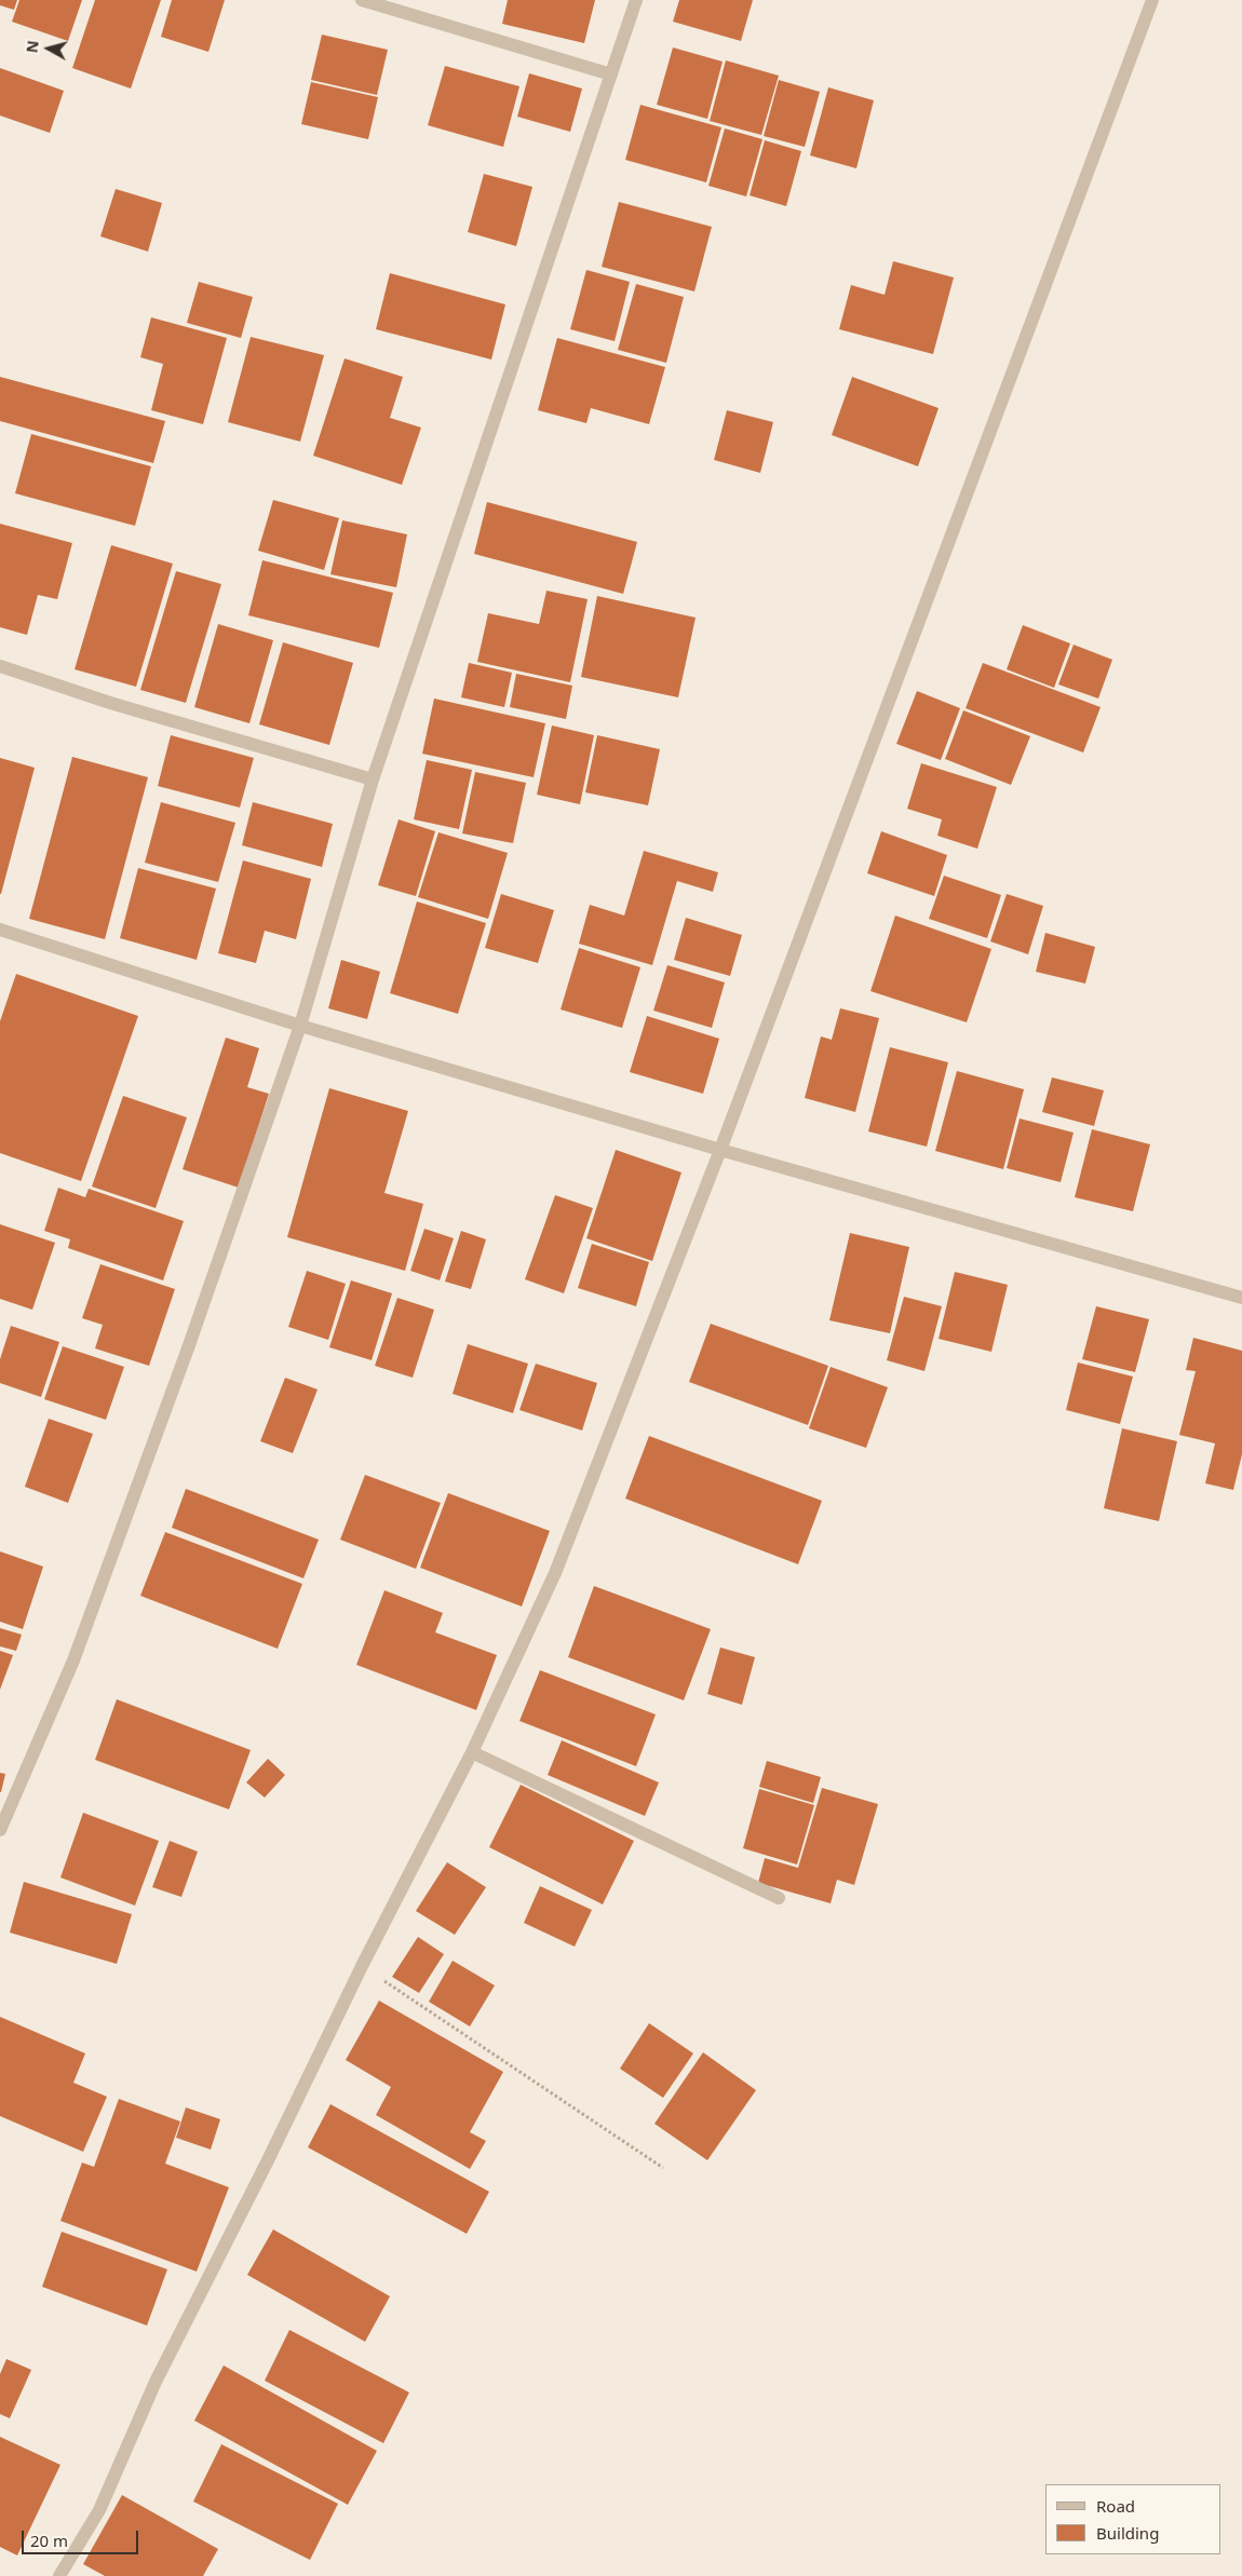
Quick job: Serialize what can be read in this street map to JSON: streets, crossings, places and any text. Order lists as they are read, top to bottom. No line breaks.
{"legend":["Road","Building"],"scale_bar":"20 m","north":"left"}
